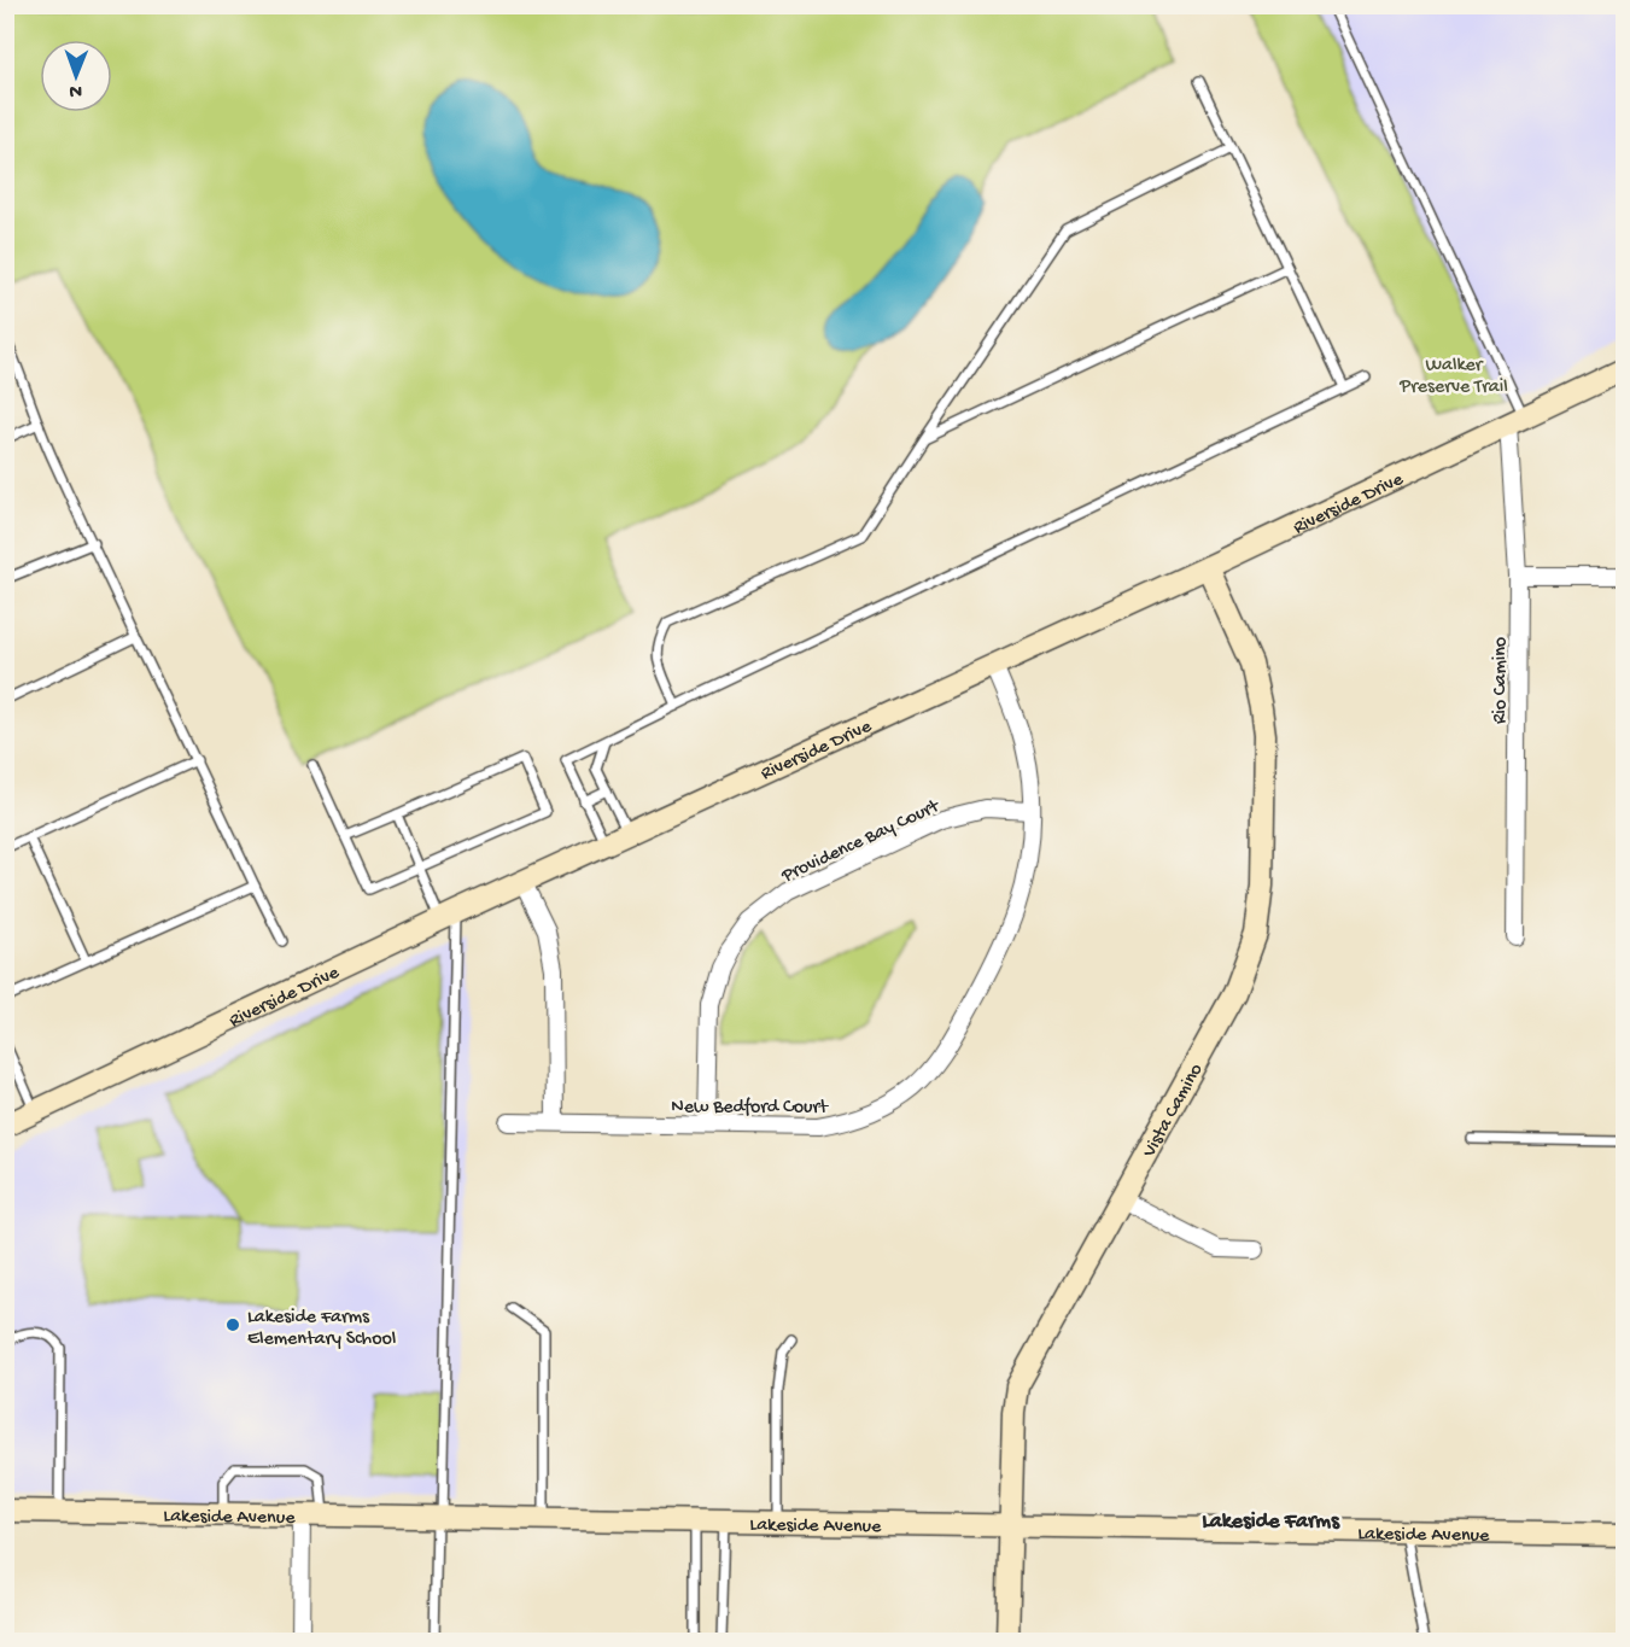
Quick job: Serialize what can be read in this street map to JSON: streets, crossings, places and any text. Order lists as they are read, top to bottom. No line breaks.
{"streets":{"street":["Riverside Drive","Rio Camino","Providence Bay Court","New Bedford Court","Vista Camino","Lakeside Avenue"]},"crossings":[["Riverside Drive","Rio Camino"],["Riverside Drive","New Bedford Court"],["Riverside Drive","Vista Camino"],["Providence Bay Court","New Bedford Court"],["Vista Camino","Lakeside Avenue"]],"districts":["Lakeside Farms"],"parks":["Walker Preserve Trail"],"places":["Lakeside Farms Elementary School"],"north":"bottom"}
